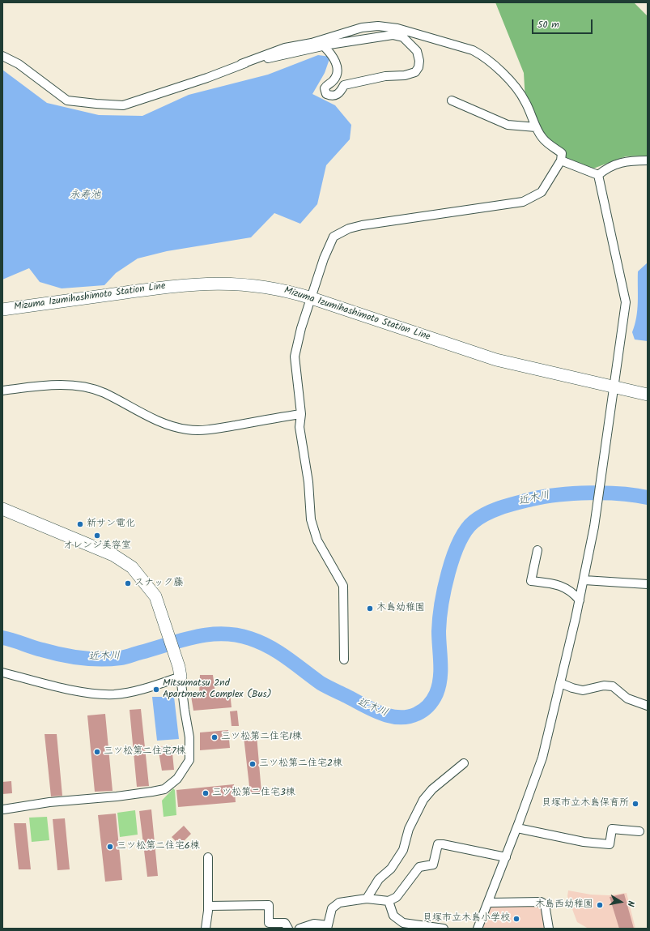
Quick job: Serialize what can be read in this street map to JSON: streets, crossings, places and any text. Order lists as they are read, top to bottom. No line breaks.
{"streets":{"main road":["Mizuma Izumihashimoto Station Line"]},"water":["永寿池","近木川"],"places":["新サン電化","オレンジ美容室","スナック藤","木島幼稚園","Mitsumatsu 2nd Apartment Complex (Bus)","三ツ松第二住宅1棟","三ツ松第二住宅7棟","三ツ松第二住宅2棟","三ツ松第二住宅3棟","貝塚市立木島保育所","三ツ松第二住宅6棟","木島西幼稚園","貝塚市立木島小学校"],"scale_bar":"50 m","north":"right"}
